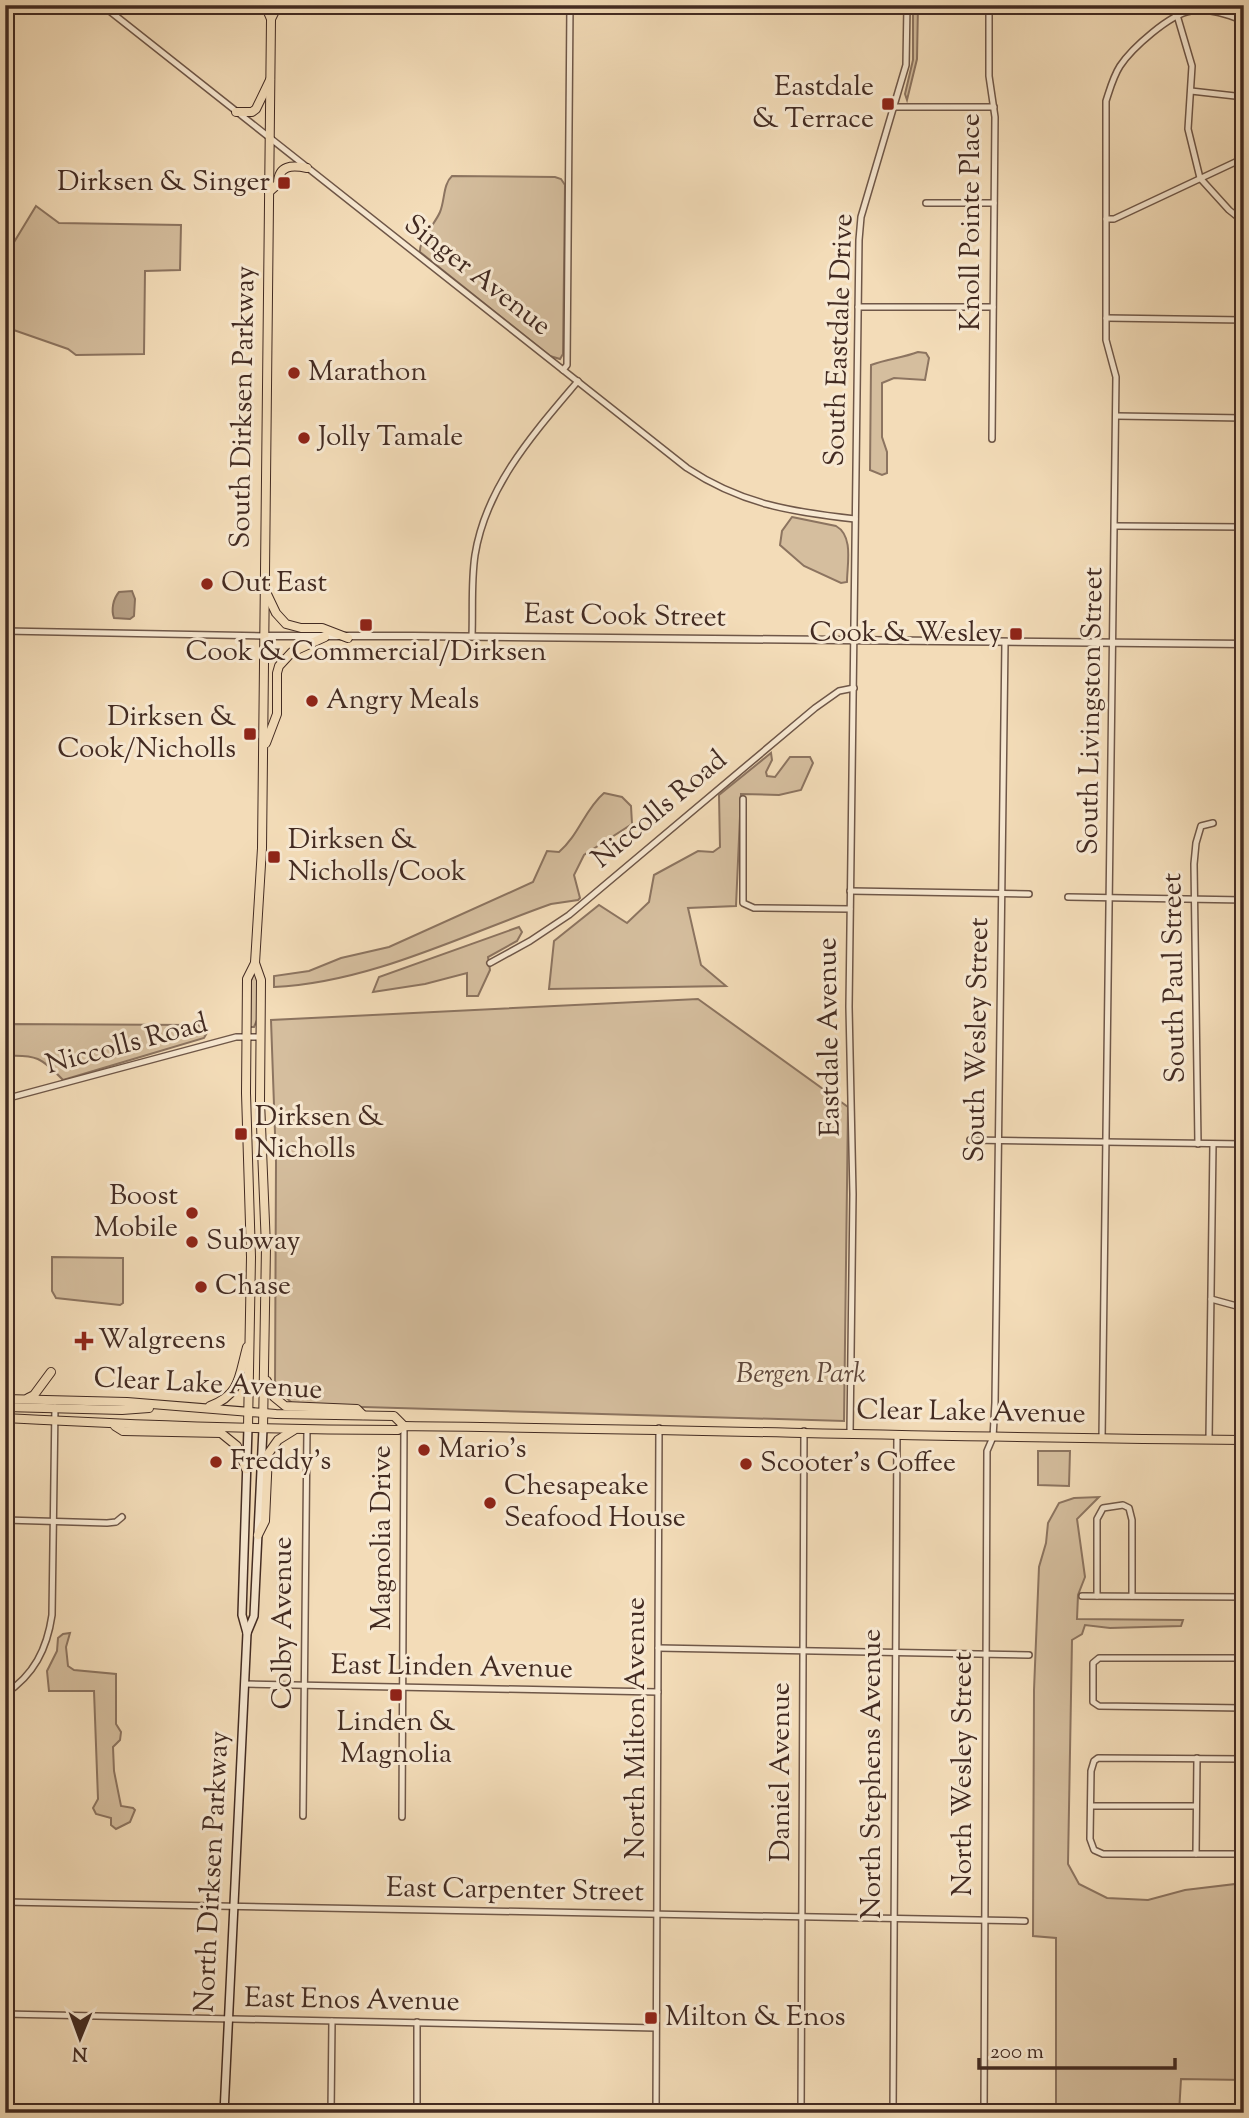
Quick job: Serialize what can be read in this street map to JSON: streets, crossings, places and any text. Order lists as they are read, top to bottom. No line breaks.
{"streets":{"main road":["South Dirksen Parkway","Clear Lake Avenue","North Dirksen Parkway"],"street":["Knoll Pointe Place","Singer Avenue","South Eastdale Drive","East Cook Street","South Livingston Street","Niccolls Road","South Paul Street","Eastdale Avenue","South Wesley Street","Magnolia Drive","Colby Avenue","East Linden Avenue","North Milton Avenue","Daniel Avenue","North Stephens Avenue","North Wesley Street","East Carpenter Street","East Enos Avenue"]},"crossings":[["Singer Avenue","South Eastdale Drive"],["Singer Avenue","South Dirksen Parkway"],["South Eastdale Drive","East Cook Street"],["South Eastdale Drive","Eastdale Avenue"],["South Dirksen Parkway","East Cook Street"],["South Dirksen Parkway","Niccolls Road"],["South Dirksen Parkway","Clear Lake Avenue"],["South Dirksen Parkway","North Dirksen Parkway"],["East Cook Street","South Livingston Street"],["East Cook Street","Eastdale Avenue"],["East Cook Street","South Wesley Street"],["South Livingston Street","Clear Lake Avenue"],["Niccolls Road","Eastdale Avenue"],["Eastdale Avenue","Clear Lake Avenue"],["South Wesley Street","Clear Lake Avenue"],["South Wesley Street","North Wesley Street"],["Clear Lake Avenue","Magnolia Drive"],["Clear Lake Avenue","Colby Avenue"],["Clear Lake Avenue","North Milton Avenue"],["Clear Lake Avenue","Daniel Avenue"],["Clear Lake Avenue","North Stephens Avenue"],["Clear Lake Avenue","North Wesley Street"],["Clear Lake Avenue","North Dirksen Parkway"],["Magnolia Drive","East Linden Avenue"],["Colby Avenue","East Linden Avenue"],["East Linden Avenue","North Milton Avenue"],["East Linden Avenue","North Dirksen Parkway"],["North Milton Avenue","East Carpenter Street"],["North Milton Avenue","East Enos Avenue"],["Daniel Avenue","East Carpenter Street"],["North Stephens Avenue","East Carpenter Street"],["North Wesley Street","East Carpenter Street"],["North Dirksen Parkway","East Carpenter Street"],["North Dirksen Parkway","East Enos Avenue"]],"parks":["Bergen Park"],"places":{"transit":["Eastdale & Terrace","Dirksen & Singer","Cook & Commercial/Dirksen","Cook & Wesley","Dirksen & Cook/Nicholls","Dirksen & Nicholls/Cook","Dirksen & Nicholls","Linden & Magnolia","Milton & Enos"],"other":["Marathon","Jolly Tamale","Out East","Angry Meals","Boost Mobile","Subway","Chase","Mario's","Freddy's","Scooter's Coffee","Chesapeake Seafood House"],"health":["Walgreens"]},"scale_bar":"200 m","north":"bottom"}
